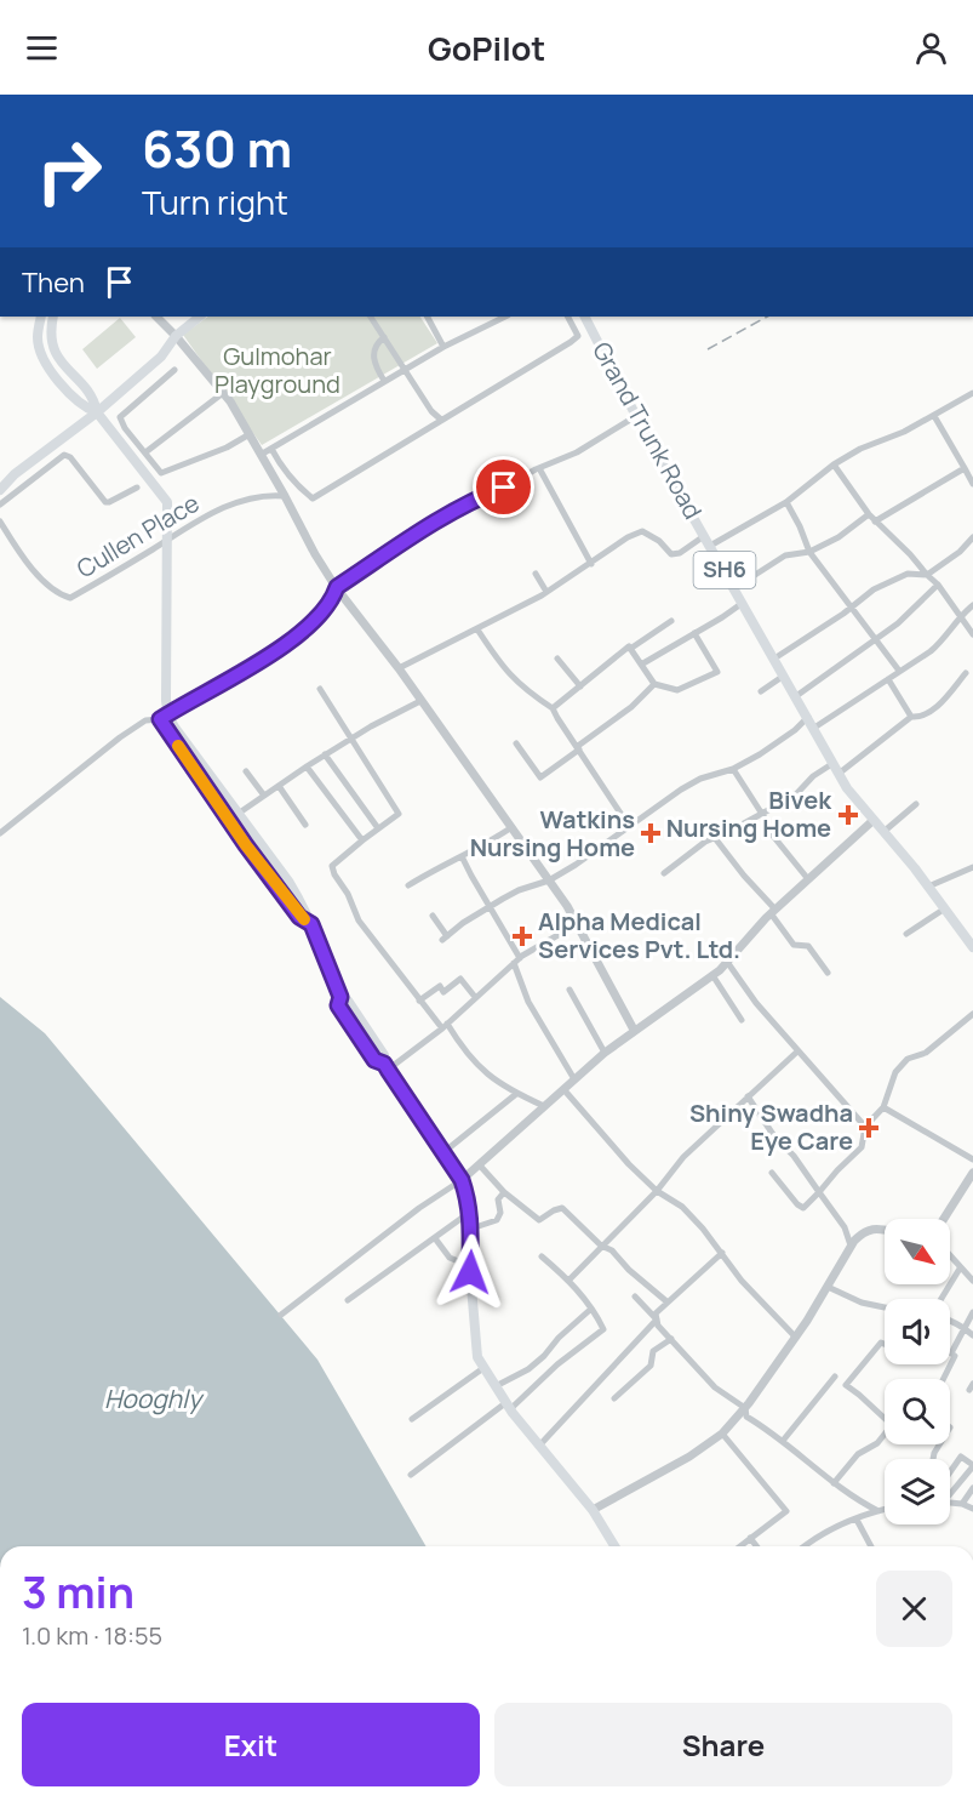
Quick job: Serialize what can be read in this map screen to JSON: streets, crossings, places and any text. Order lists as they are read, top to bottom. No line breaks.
{"streets":{"main road":["Grand Trunk Road","SH6"],"street":["Cullen Place"]},"water":["Hooghly"],"parks":["Gulmohar Playground"],"places":{"health":["Bivek Nursing Home","Watkins Nursing Home","Alpha Medical Services Pvt. Ltd.","Shiny Swadha Eye Care"]},"north":"bottom right","page":{"header":"GoPilot","turn":["630 m","Turn right"],"then":"Then","heading":["3 min","1.0 km · 18:55"],"buttons":["Exit","Share"]}}
